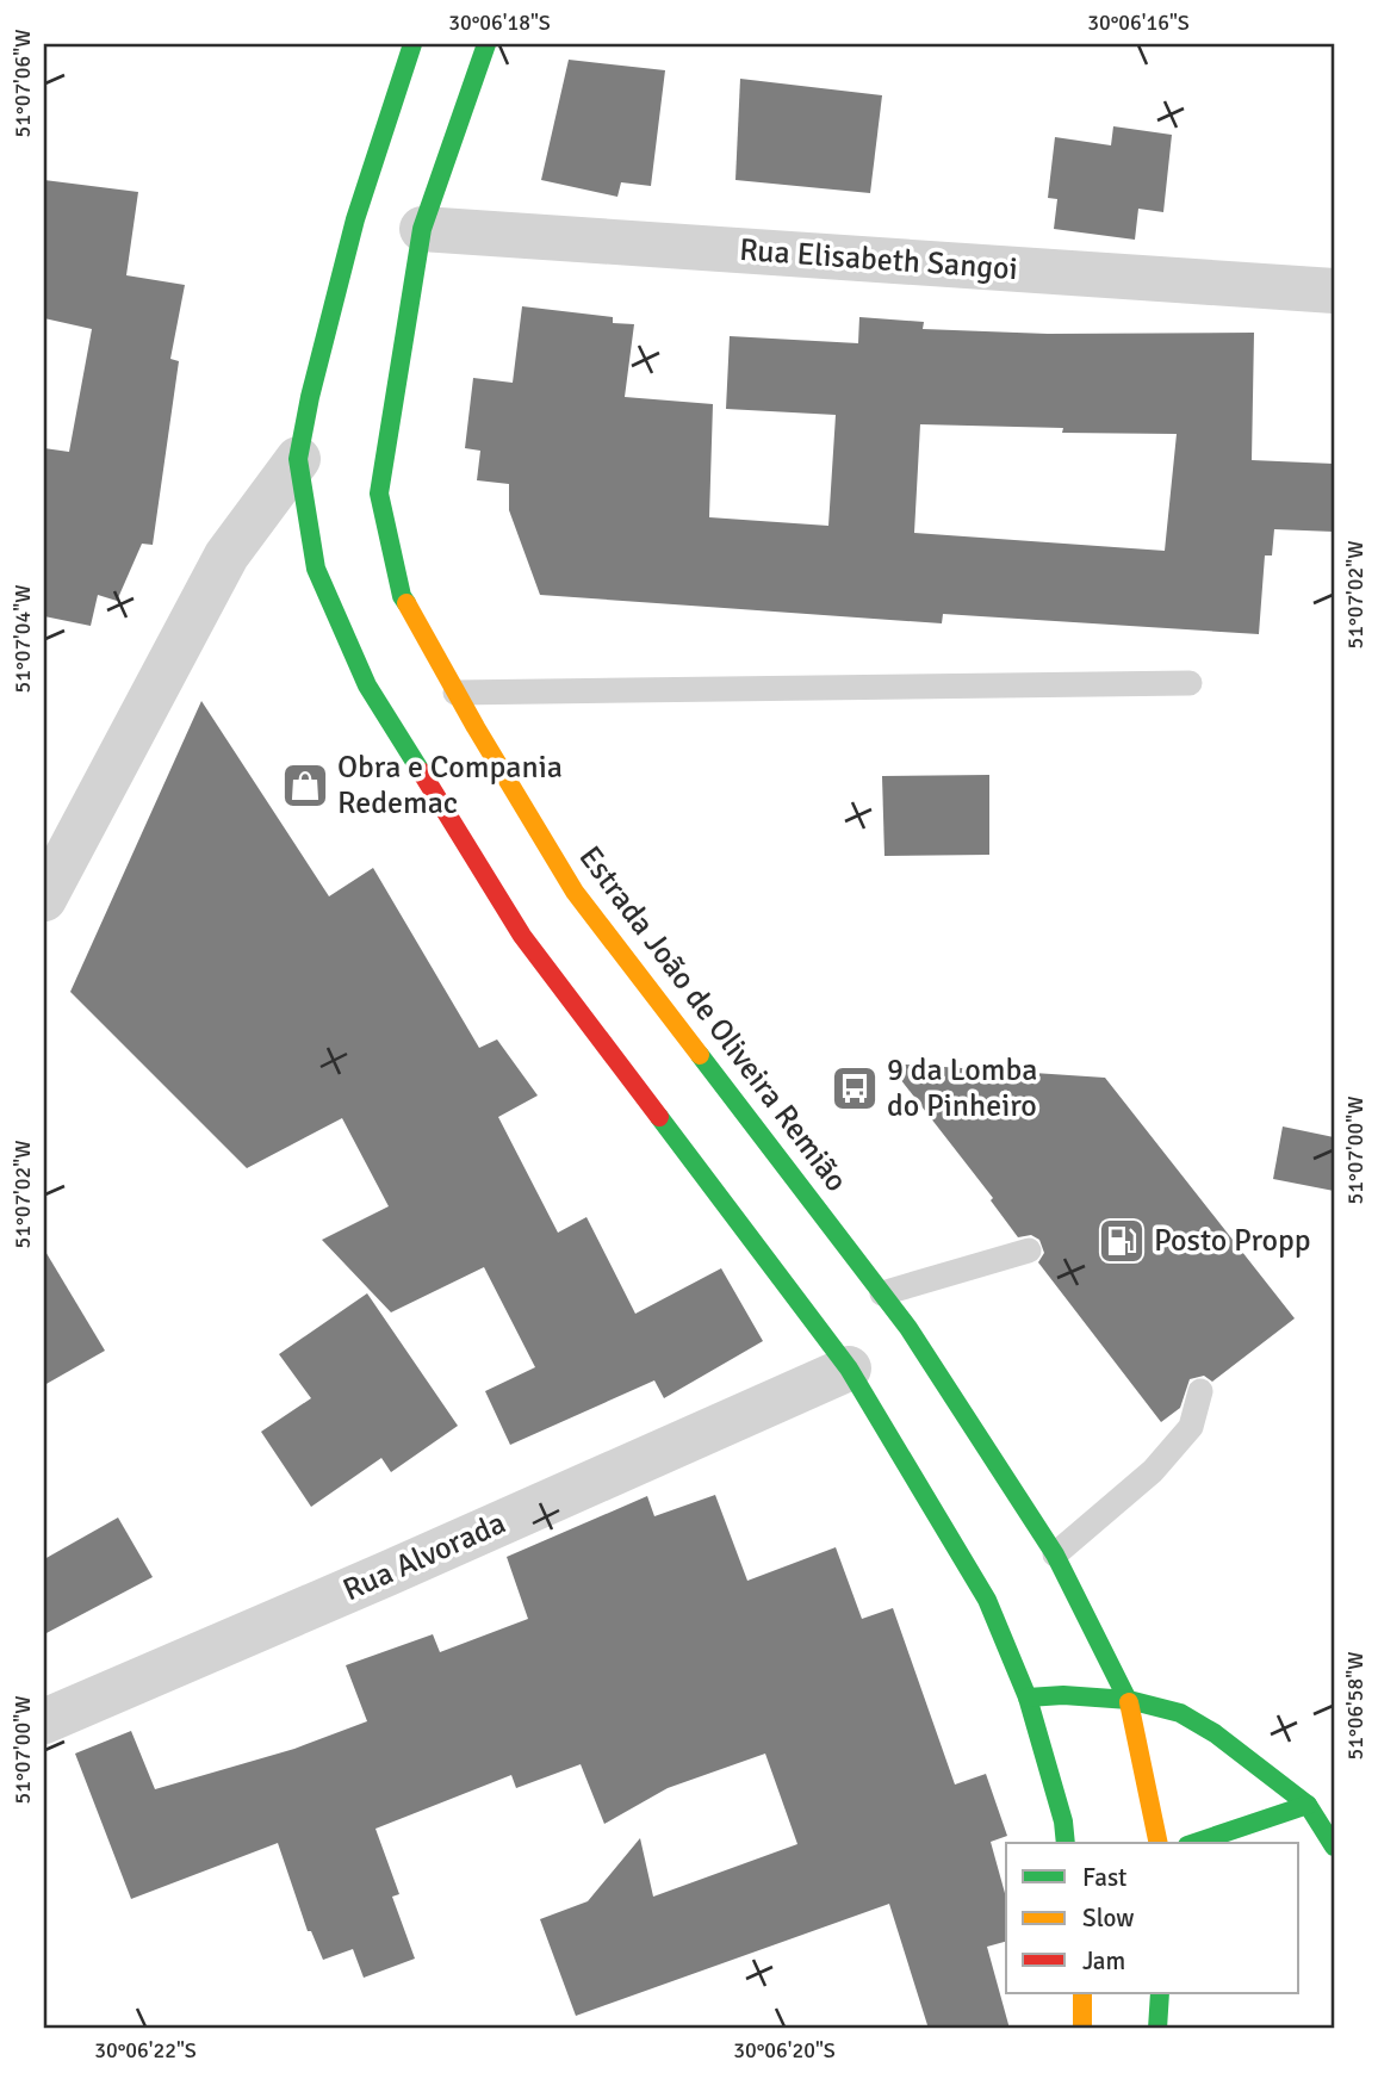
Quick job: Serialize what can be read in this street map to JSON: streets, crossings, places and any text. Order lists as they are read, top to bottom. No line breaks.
{"streets":{"main road":["Estrada João de Oliveira Remião"],"street":["Rua Elisabeth Sangoi","Rua Alvorada"]},"crossings":[["Rua Elisabeth Sangoi","Estrada João de Oliveira Remião"]],"places":{"shop":["Obra e Compania Redemac"],"bus stop":["9 da Lomba do Pinheiro"],"fuel station":["Posto Propp"]},"legend":["Fast","Slow","Jam"],"coordinates":["30°06'18\"S","30°06'16\"S","51°07'06\"W","51°07'02\"W","51°07'04\"W","51°07'00\"W","51°06'58\"W","30°06'22\"S","30°06'20\"S"]}
